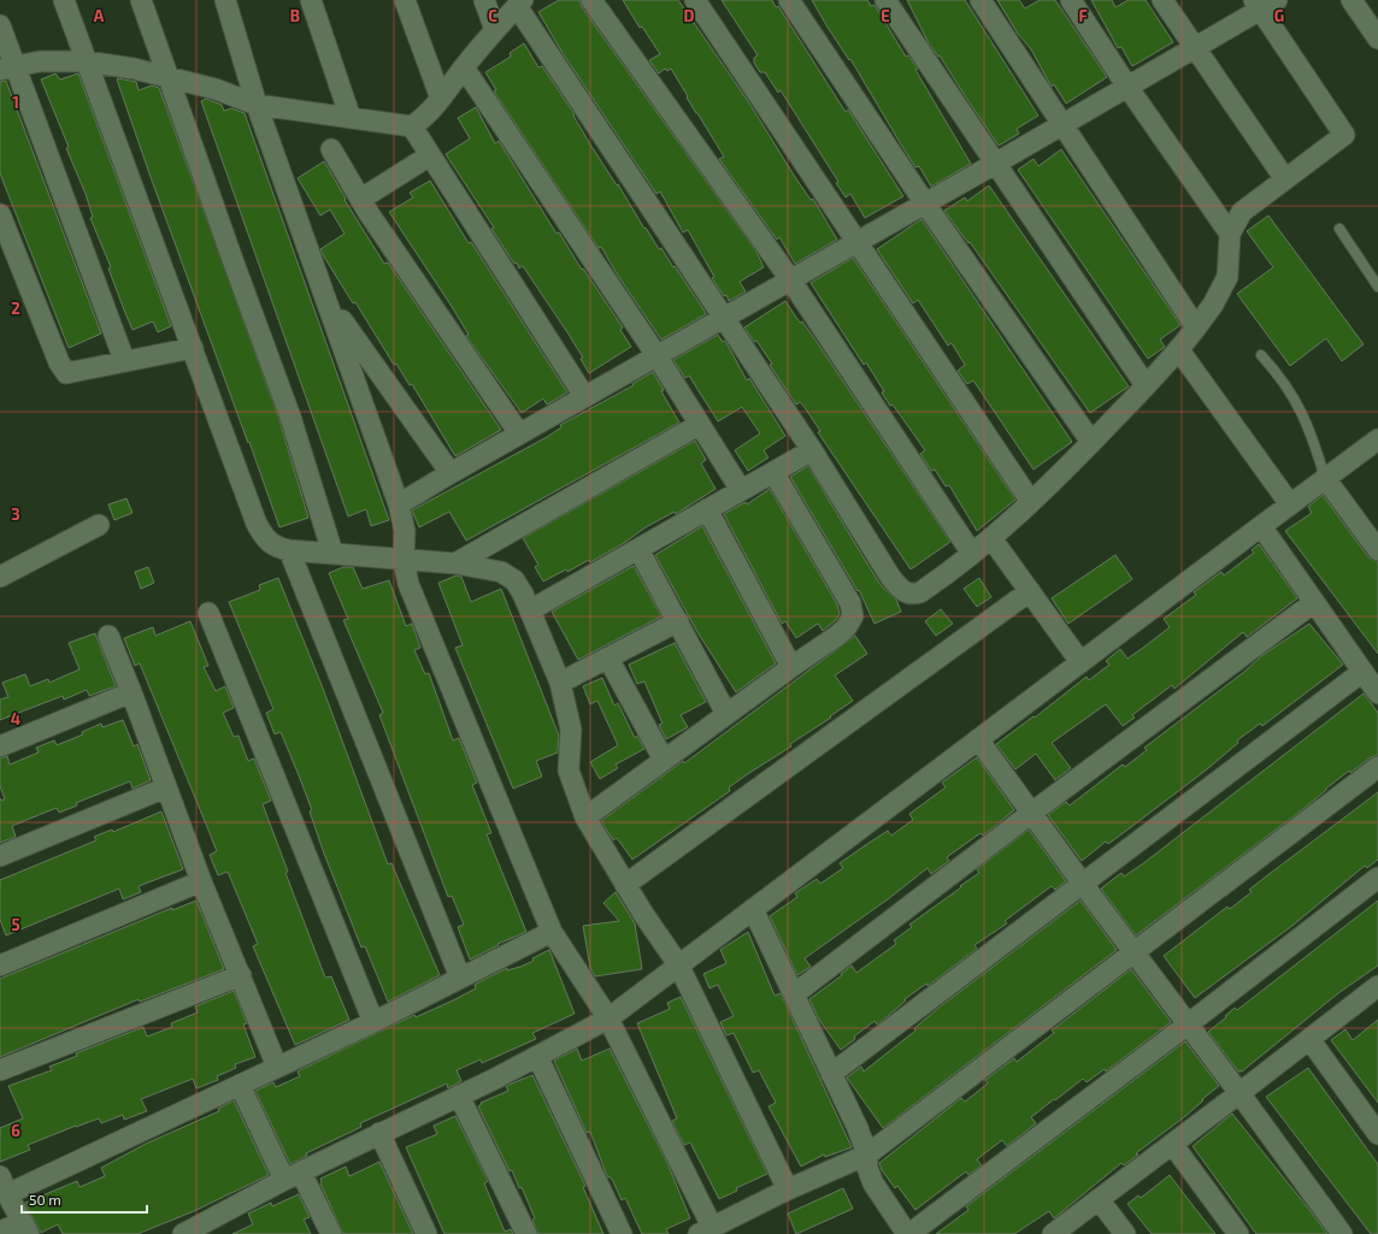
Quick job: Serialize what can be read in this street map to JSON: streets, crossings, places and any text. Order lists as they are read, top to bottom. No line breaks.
{"scale_bar":"50 m","grid":{"columns":["A","B","C","D","E","F","G"],"rows":["1","2","3","4","5","6"]}}
